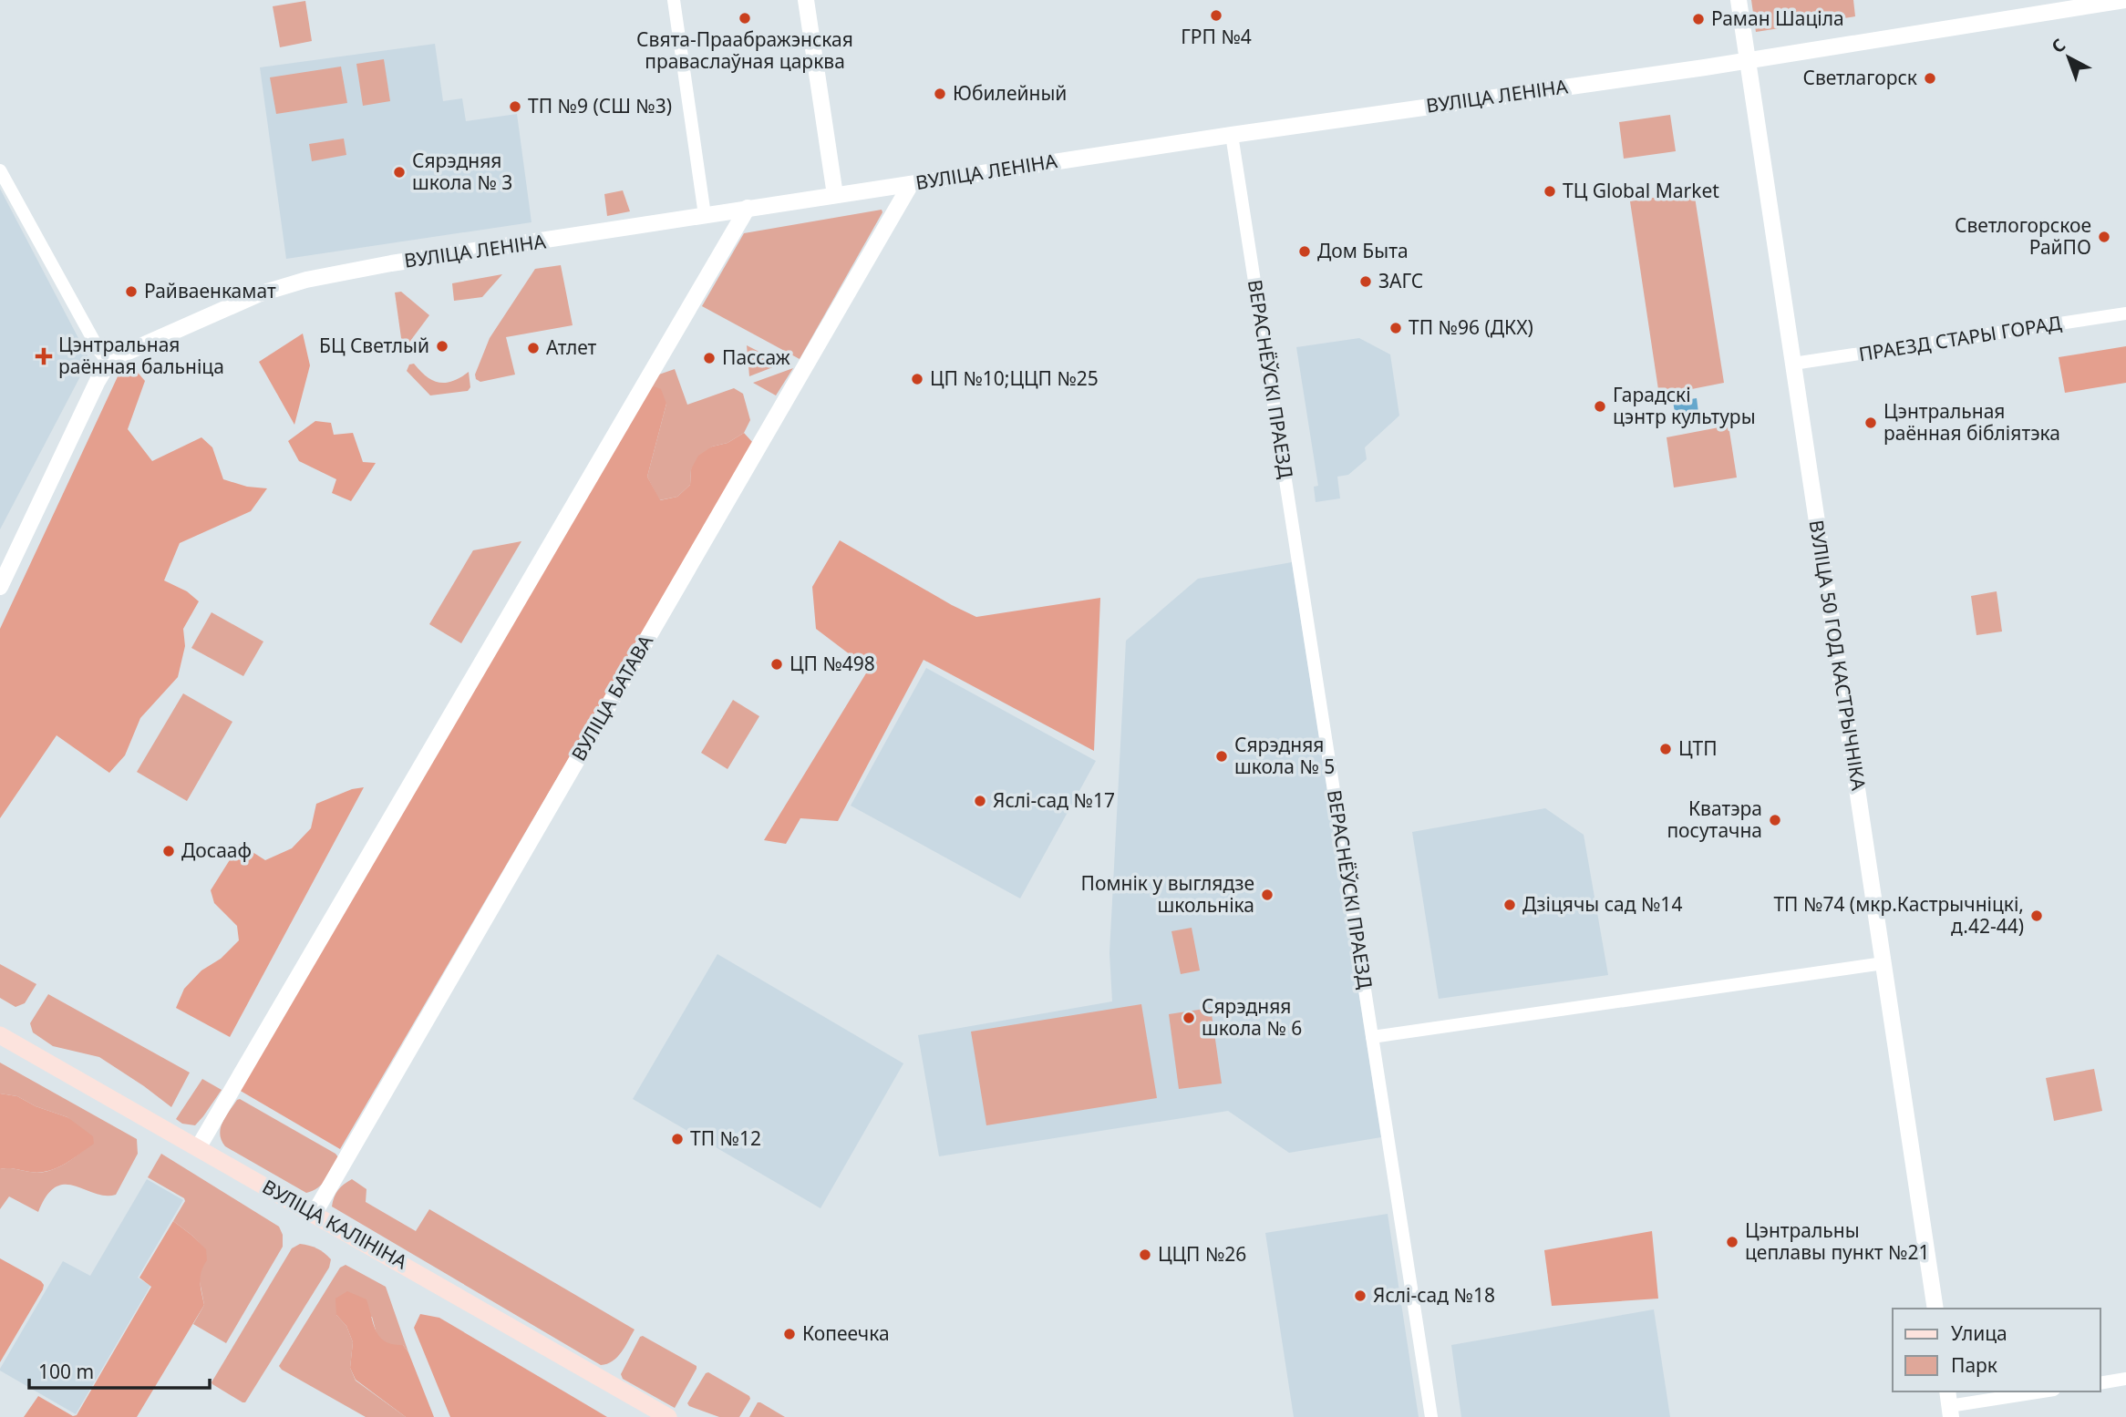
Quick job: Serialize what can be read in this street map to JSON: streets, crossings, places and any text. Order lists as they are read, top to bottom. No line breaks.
{"streets":{"main road":["ВУЛІЦА КАЛІНІНА"],"street":["ВУЛІЦА ЛЕНІНА","ПРАЕЗД СТАРЫ ГОРАД","ВЕРАСНЁЎСКІ ПРАЕЗД","ВУЛІЦА 50 ГОД КАСТРЫЧНІКА","ВУЛІЦА БАТАВА"]},"crossings":[["ВУЛІЦА ЛЕНІНА","ВЕРАСНЁЎСКІ ПРАЕЗД"],["ВУЛІЦА ЛЕНІНА","ВУЛІЦА 50 ГОД КАСТРЫЧНІКА"],["ВУЛІЦА ЛЕНІНА","ВУЛІЦА БАТАВА"],["ПРАЕЗД СТАРЫ ГОРАД","ВУЛІЦА 50 ГОД КАСТРЫЧНІКА"],["ВУЛІЦА БАТАВА","ВУЛІЦА КАЛІНІНА"]],"places":{"other":["ГРП №4","Свята-Праабражэнская праваслаўная царква","Раман Шаціла","Светлагорск","Юбилейный","ТП №9 (СШ №3)","Сярэдняя школа № 3","ТЦ Global Market","Светлогорское РайПО","Дом Быта","ЗАГС","Райваенкамат","ТП №96 (ДКХ)","БЦ Светлый","Атлет","Пассаж","ЦП №10;ЦЦП №25","Гарадскі цэнтр культуры","Цэнтральная раённая бібліятэка","ЦП №498","ЦТП","Сярэдняя школа № 5","Яслі-сад №17","Кватэра посутачна","Досааф","Помнік у выглядзе школьніка","Дзіцячы сад №14","ТП №74 (мкр.Кастрычніцкі, д.42-44)","Сярэдняя школа № 6","ТП №12","Цэнтральны цеплавы пункт №21","ЦЦП №26","Яслі-сад №18","Копеечка"],"health":["Цэнтральная раённая бальніца"]},"legend":["Улица","Парк"],"scale_bar":"100 m","north":"top left"}
